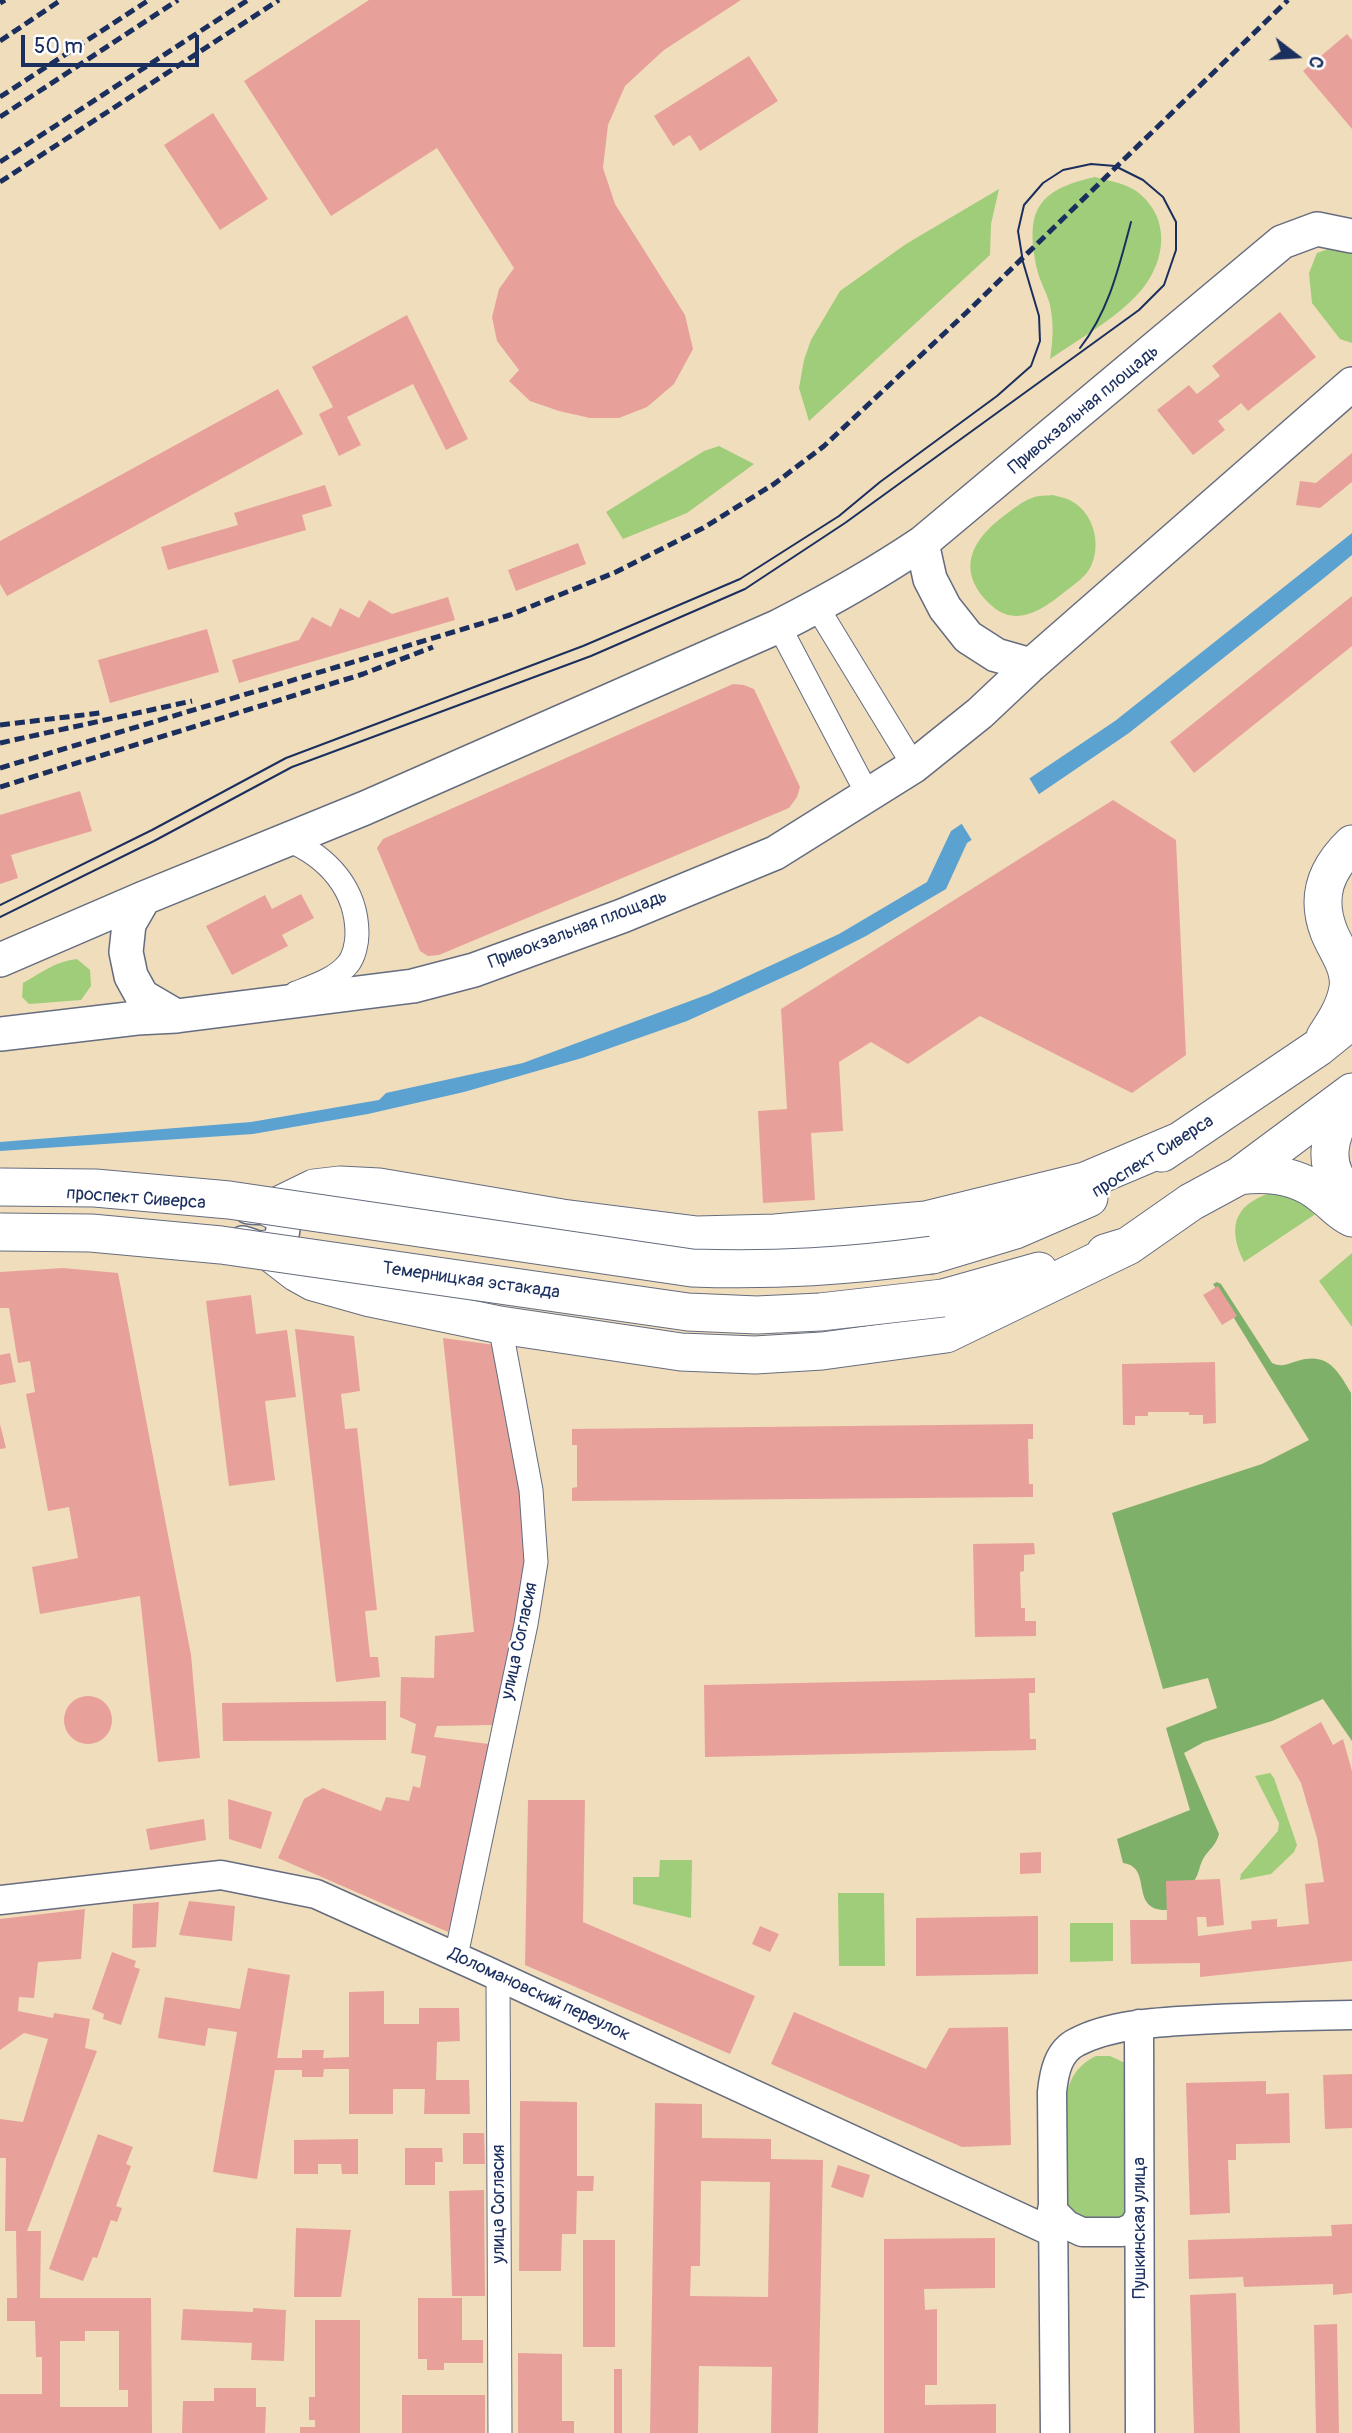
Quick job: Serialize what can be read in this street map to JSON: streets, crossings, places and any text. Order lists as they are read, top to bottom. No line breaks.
{"streets":{"main road":["Привокзальная площадь","проспект Сиверса","Темерницкая эстакада"],"street":["улица Согласия","Доломановский переулок","Пушкинская улица"]},"crossings":[["проспект Сиверса","Темерницкая эстакада"],["улица Согласия","Доломановский переулок"],["Доломановский переулок","Пушкинская улица"]],"scale_bar":"50 m","north":"right"}
